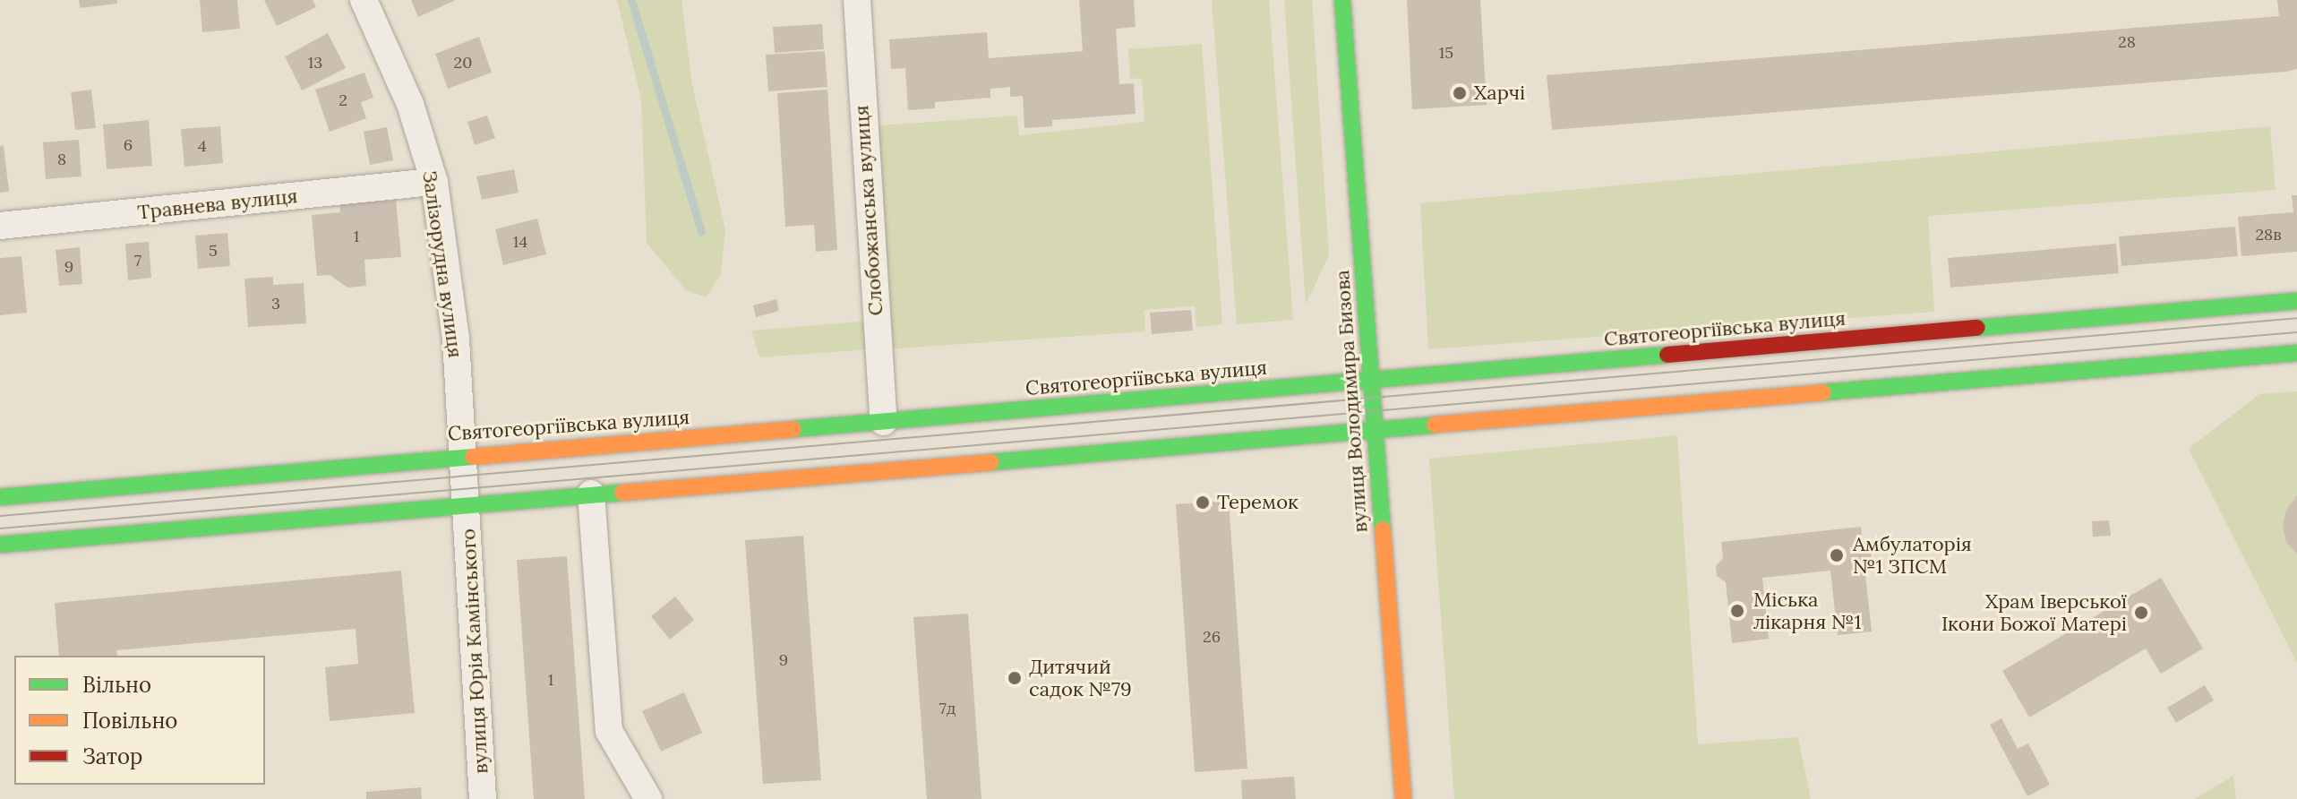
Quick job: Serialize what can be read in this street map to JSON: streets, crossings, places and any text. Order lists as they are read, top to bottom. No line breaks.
{"streets":{"main road":["Святогеоргіївська вулиця","вулиця Володимира Бизова"],"street":["Травнева вулиця","Слобожанська вулиця","Залізорудна вулиця","вулиця Юрія Камінського"]},"crossings":[["Травнева вулиця","Залізорудна вулиця"],["Слобожанська вулиця","Святогеоргіївська вулиця"],["Залізорудна вулиця","Святогеоргіївська вулиця"],["Залізорудна вулиця","вулиця Юрія Камінського"],["Святогеоргіївська вулиця","вулиця Володимира Бизова"]],"places":["Харчі","Теремок","Амбулаторія №1 ЗПСМ","Міська лікарня №1","Храм Іверської Ікони Божої Матері","Дитячий садок №79"],"house_numbers":["28","15","13","20","2","6","4","8","28в","1","14","5","7","9","3","26","9","1","7д"],"legend":["Вільно","Повільно","Затор"]}
